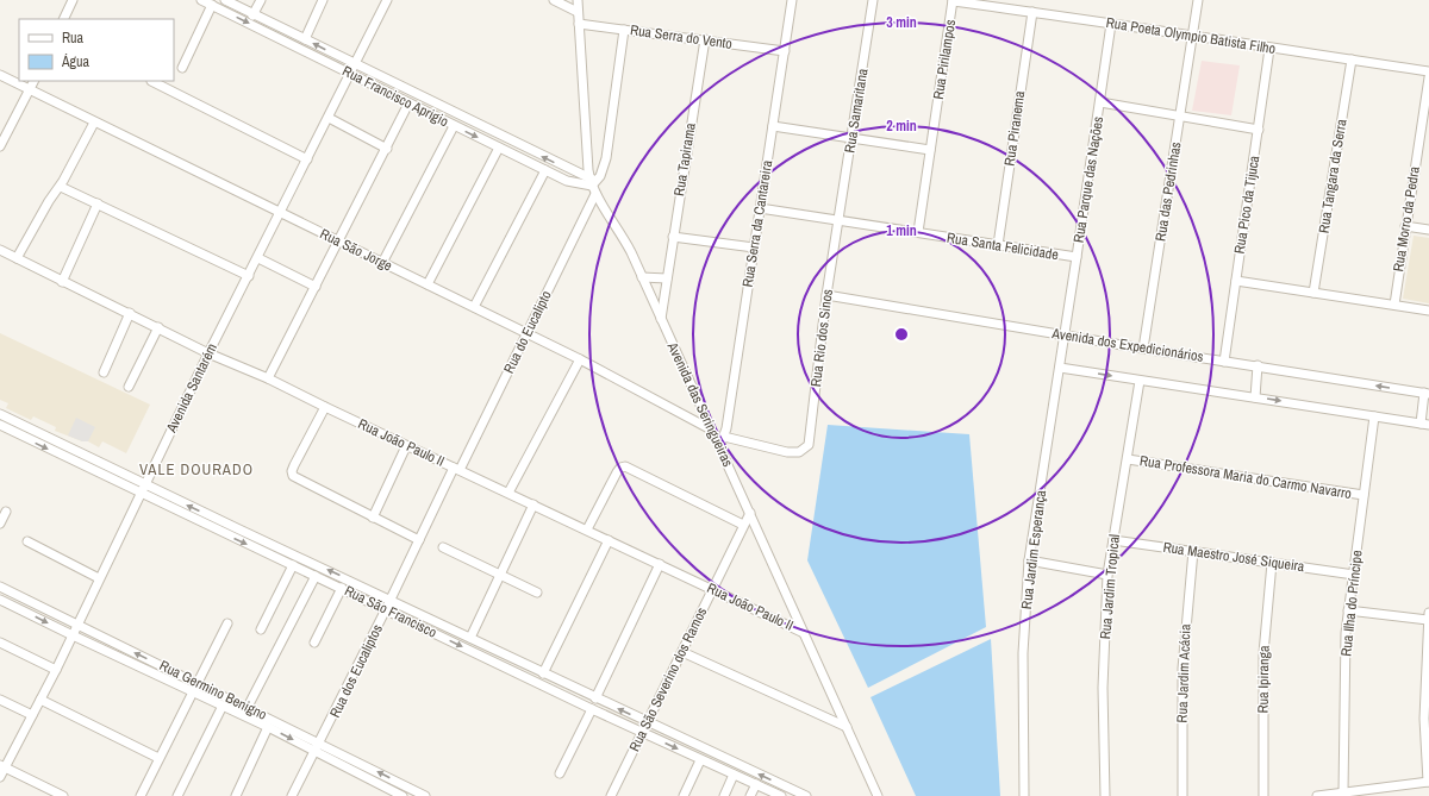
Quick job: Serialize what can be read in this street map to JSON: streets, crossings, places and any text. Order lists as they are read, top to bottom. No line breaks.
{"streets":{"street":["Rua Poeta Olympio Batista Filho","Rua Serra do Vento","Rua Pirilampos","Rua Francisco Aprigio","Rua Samaritana","Rua Piranema","Rua Tapirama","Rua Tangara da Serra","Rua Parque das Nações","Rua das Pedrinhas","Rua Pico da Tijuca","Rua Morro da Pedra","Rua Serra da Cantareira","Rua Santa Felicidade","Rua São Jorge","Rua do Eucalipto","Rua Rio dos Sinos","Avenida dos Expedicionários","Avenida Santarém","Avenida das Seringueiras","Rua João Paulo II","Rua Professora Maria do Carmo Navarro","Rua Jardim Esperança","Rua Maestro José Siqueira","Rua Jardim Tropical","Rua Ilha do Príncipe","Rua São Francisco","Rua dos Eucaliptos","Rua Jardim Acácia","Rua São Severino dos Ramos","Rua Ipiranga","Rua Germino Benigno"]},"crossings":[["Rua Poeta Olympio Batista Filho","Rua Pirilampos"],["Rua Poeta Olympio Batista Filho","Rua Piranema"],["Rua Poeta Olympio Batista Filho","Rua Tangara da Serra"],["Rua Poeta Olympio Batista Filho","Rua Parque das Nações"],["Rua Poeta Olympio Batista Filho","Rua das Pedrinhas"],["Rua Poeta Olympio Batista Filho","Rua Pico da Tijuca"],["Rua Serra do Vento","Rua Tapirama"],["Rua Serra do Vento","Rua Serra da Cantareira"],["Rua Serra do Vento","Rua do Eucalipto"],["Rua Serra do Vento","Avenida das Seringueiras"],["Rua Pirilampos","Rua Santa Felicidade"],["Rua Francisco Aprigio","Rua do Eucalipto"],["Rua Francisco Aprigio","Avenida Santarém"],["Rua Francisco Aprigio","Avenida das Seringueiras"],["Rua Samaritana","Rua Santa Felicidade"],["Rua Samaritana","Rua Rio dos Sinos"],["Rua Piranema","Rua Santa Felicidade"],["Rua Tapirama","Avenida das Seringueiras"],["Rua Parque das Nações","Rua Santa Felicidade"],["Rua Parque das Nações","Avenida dos Expedicionários"],["Rua Parque das Nações","Rua Jardim Esperança"],["Rua das Pedrinhas","Avenida dos Expedicionários"],["Rua Pico da Tijuca","Avenida dos Expedicionários"],["Rua Serra da Cantareira","Rua Santa Felicidade"],["Rua Serra da Cantareira","Rua Rio dos Sinos"],["Rua Serra da Cantareira","Avenida das Seringueiras"],["Rua Santa Felicidade","Rua Rio dos Sinos"],["Rua São Jorge","Rua do Eucalipto"],["Rua São Jorge","Avenida Santarém"],["Rua São Jorge","Avenida das Seringueiras"],["Rua do Eucalipto","Avenida das Seringueiras"],["Rua do Eucalipto","Rua João Paulo II"],["Rua do Eucalipto","Rua dos Eucaliptos"],["Rua Rio dos Sinos","Avenida dos Expedicionários"],["Avenida dos Expedicionários","Rua Jardim Esperança"],["Avenida Santarém","Rua João Paulo II"],["Avenida Santarém","Rua São Francisco"],["Avenida Santarém","Rua Germino Benigno"],["Avenida das Seringueiras","Rua João Paulo II"],["Avenida das Seringueiras","Rua São Severino dos Ramos"],["Rua João Paulo II","Rua dos Eucaliptos"],["Rua João Paulo II","Rua São Severino dos Ramos"],["Rua Professora Maria do Carmo Navarro","Rua Jardim Tropical"],["Rua Professora Maria do Carmo Navarro","Rua Ilha do Príncipe"],["Rua Maestro José Siqueira","Rua Jardim Tropical"],["Rua Maestro José Siqueira","Rua Ilha do Príncipe"],["Rua Maestro José Siqueira","Rua Jardim Acácia"],["Rua Maestro José Siqueira","Rua Ipiranga"],["Rua São Francisco","Rua dos Eucaliptos"],["Rua São Francisco","Rua São Severino dos Ramos"],["Rua dos Eucaliptos","Rua Germino Benigno"]],"districts":["VALE DOURADO"],"legend":["Rua","Água"],"rings":["3 min","2 min","1 min"]}
